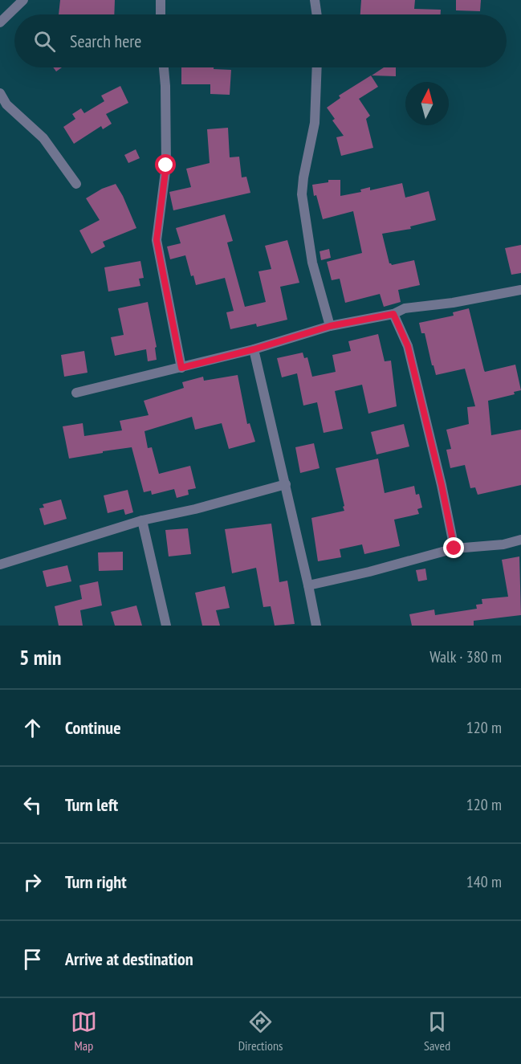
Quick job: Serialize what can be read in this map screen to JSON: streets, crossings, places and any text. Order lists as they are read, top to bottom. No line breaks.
{"north":"top","page":{"search":"Search here","heading":["5 min","Walk · 380 m"],"list":[["Continue","120 m"],["Turn left","120 m"],["Turn right","140 m"],"Arrive at destination"],"nav":["Map","Directions","Saved"]}}
